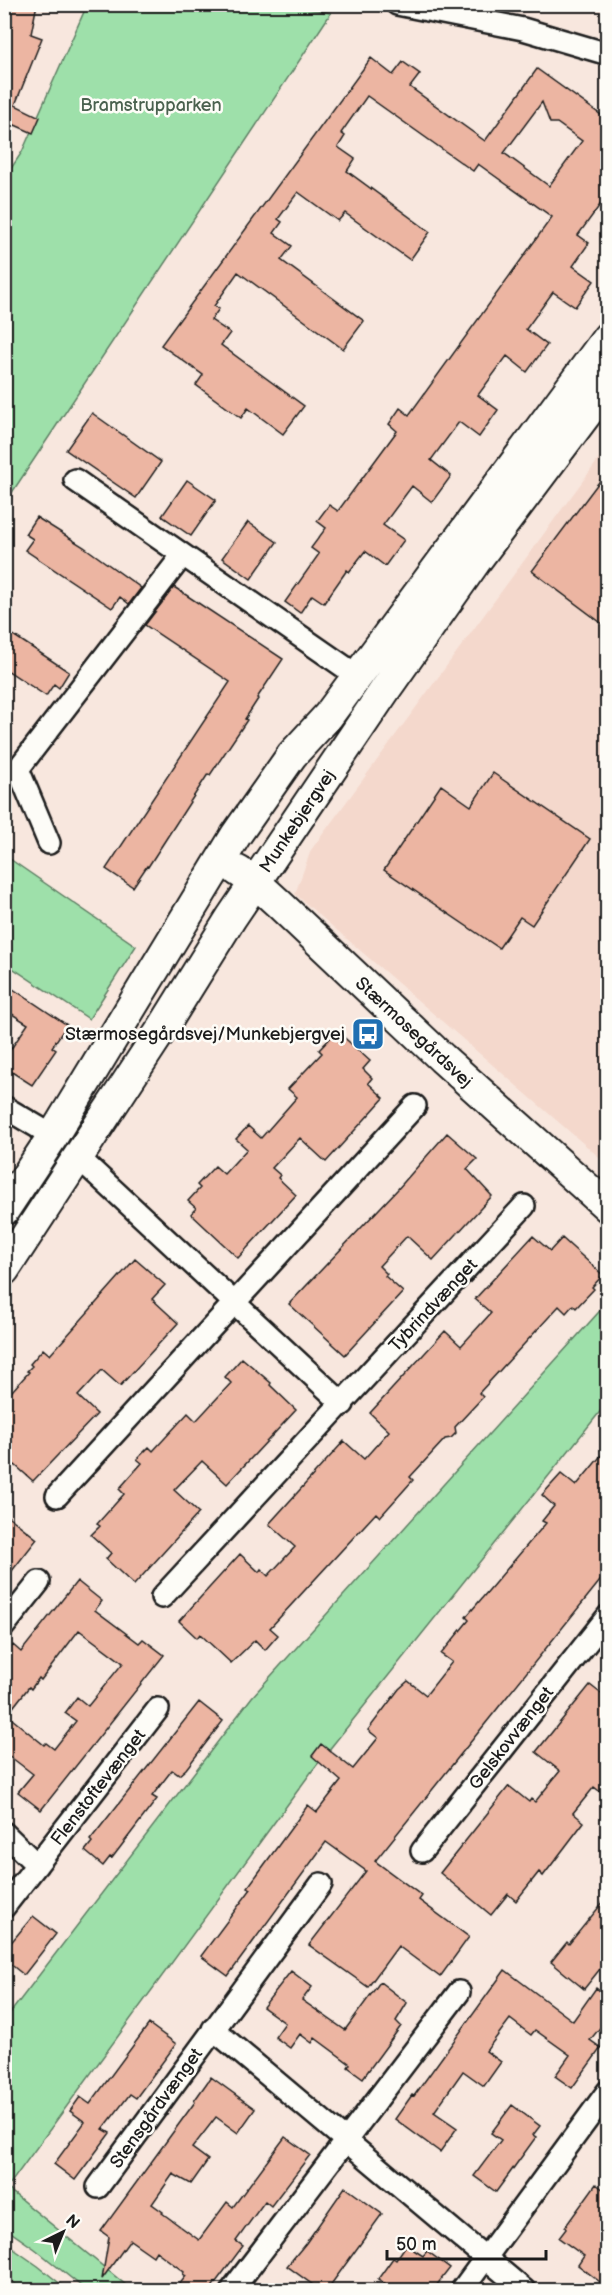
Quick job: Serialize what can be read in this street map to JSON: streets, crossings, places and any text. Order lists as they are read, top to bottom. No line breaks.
{"streets":{"street":["Munkebjergvej","Stærmosegårdsvej","Tybrindvænget","Gelskovvænget","Flenstoftevænget","Stensgårdvænget"]},"crossings":[["Munkebjergvej","Stærmosegårdsvej"]],"parks":["Bramstrupparken"],"places":{"bus stop":["Stærmosegårdsvej/Munkebjergvej"]},"scale_bar":"50 m","north":"top right"}
